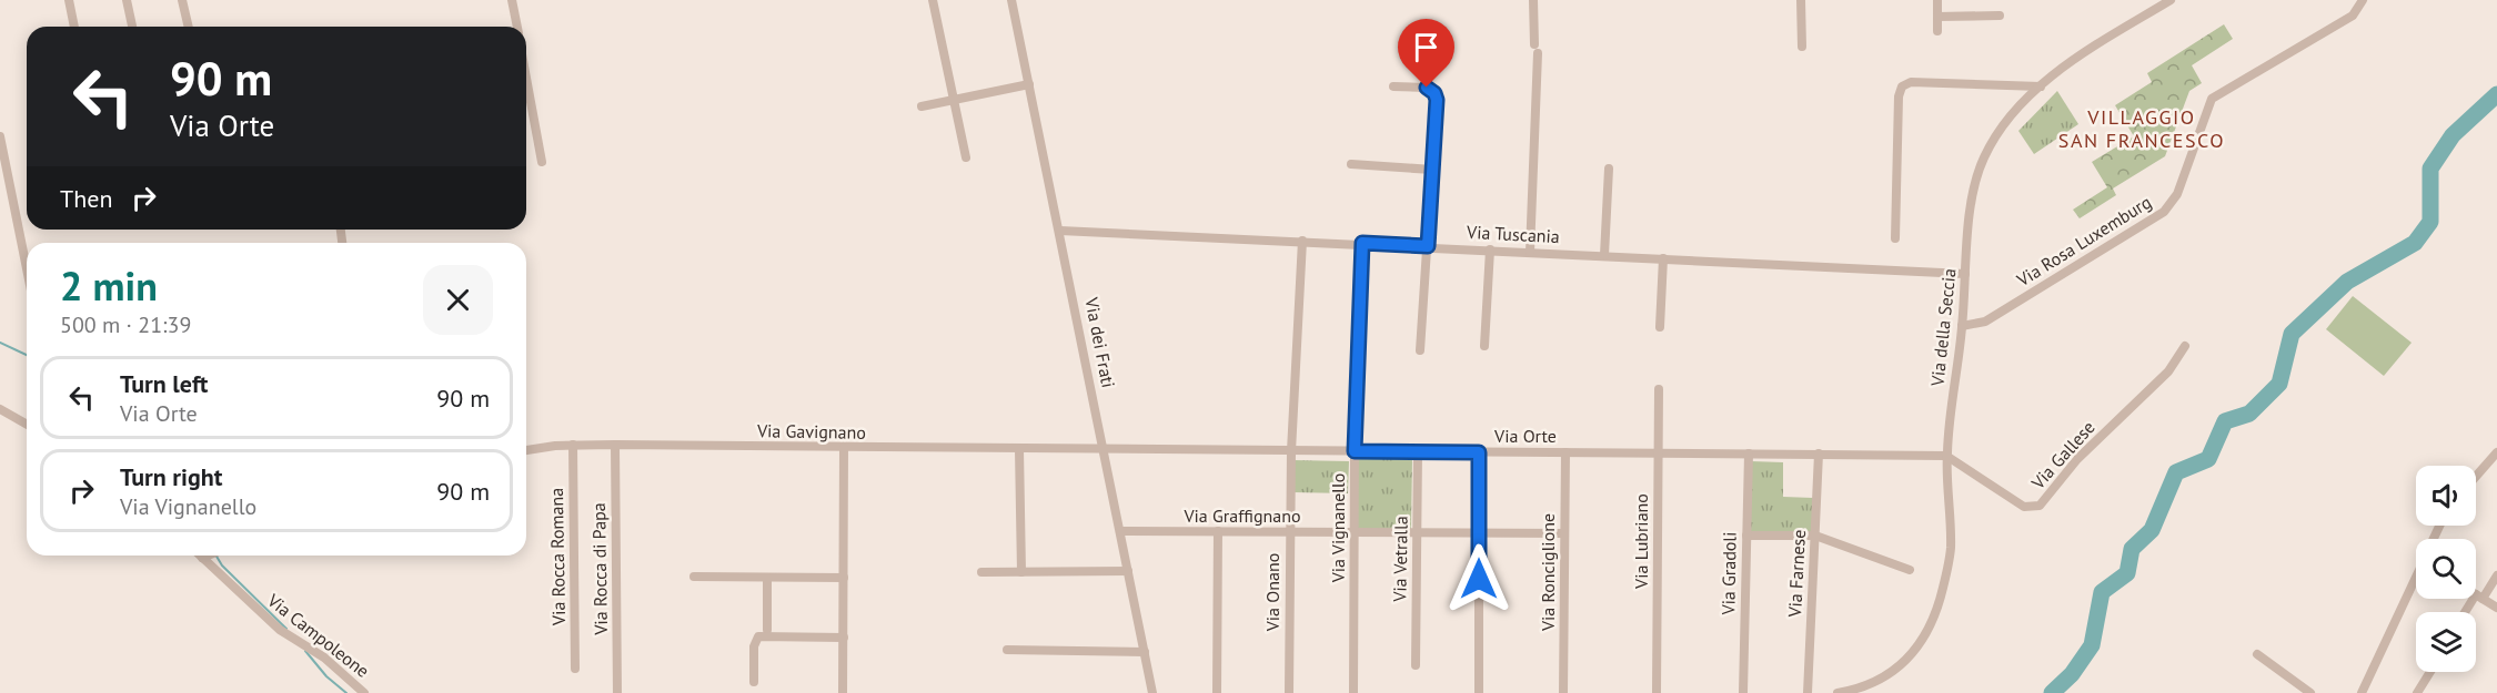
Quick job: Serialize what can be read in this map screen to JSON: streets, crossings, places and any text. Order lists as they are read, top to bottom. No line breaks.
{"streets":{"street":["Via Tuscania","Via Rosa Luxemburg","Via della Seccia","Via dei Frati","Via Gavignano","Via Orte","Via Gallese","Via Graffignano","Via Vignanello","Via Lubriano","Via Rocca Romana","Via Vetralla","Via Rocca di Papa","Via Ronciglione","Via Gradoli","Via Farnese","Via Onano","Via Campoleone"]},"crossings":[["Via Tuscania","Via della Seccia"],["Via Tuscania","Via dei Frati"],["Via Tuscania","Via Vignanello"],["Via Tuscania","Via Onano"],["Via Rosa Luxemburg","Via della Seccia"],["Via della Seccia","Via Orte"],["Via della Seccia","Via Gallese"],["Via dei Frati","Via Gavignano"],["Via dei Frati","Via Orte"],["Via dei Frati","Via Graffignano"],["Via Gavignano","Via Orte"],["Via Gavignano","Via Rocca Romana"],["Via Gavignano","Via Rocca di Papa"],["Via Orte","Via Gallese"],["Via Orte","Via Vignanello"],["Via Orte","Via Lubriano"],["Via Orte","Via Vetralla"],["Via Orte","Via Ronciglione"],["Via Orte","Via Gradoli"],["Via Orte","Via Farnese"],["Via Orte","Via Onano"],["Via Graffignano","Via Vignanello"],["Via Graffignano","Via Vetralla"],["Via Graffignano","Via Ronciglione"],["Via Graffignano","Via Onano"]],"districts":["VILLAGGIO SAN FRANCESCO"],"page":{"turn":["90 m","Via Orte"],"then":"Then","heading":["2 min","500 m · 21:39"],"list":[{"name":"Turn left","note":"Via Orte","value":"90 m"},{"name":"Turn right","note":"Via Vignanello","value":"90 m"}]}}
